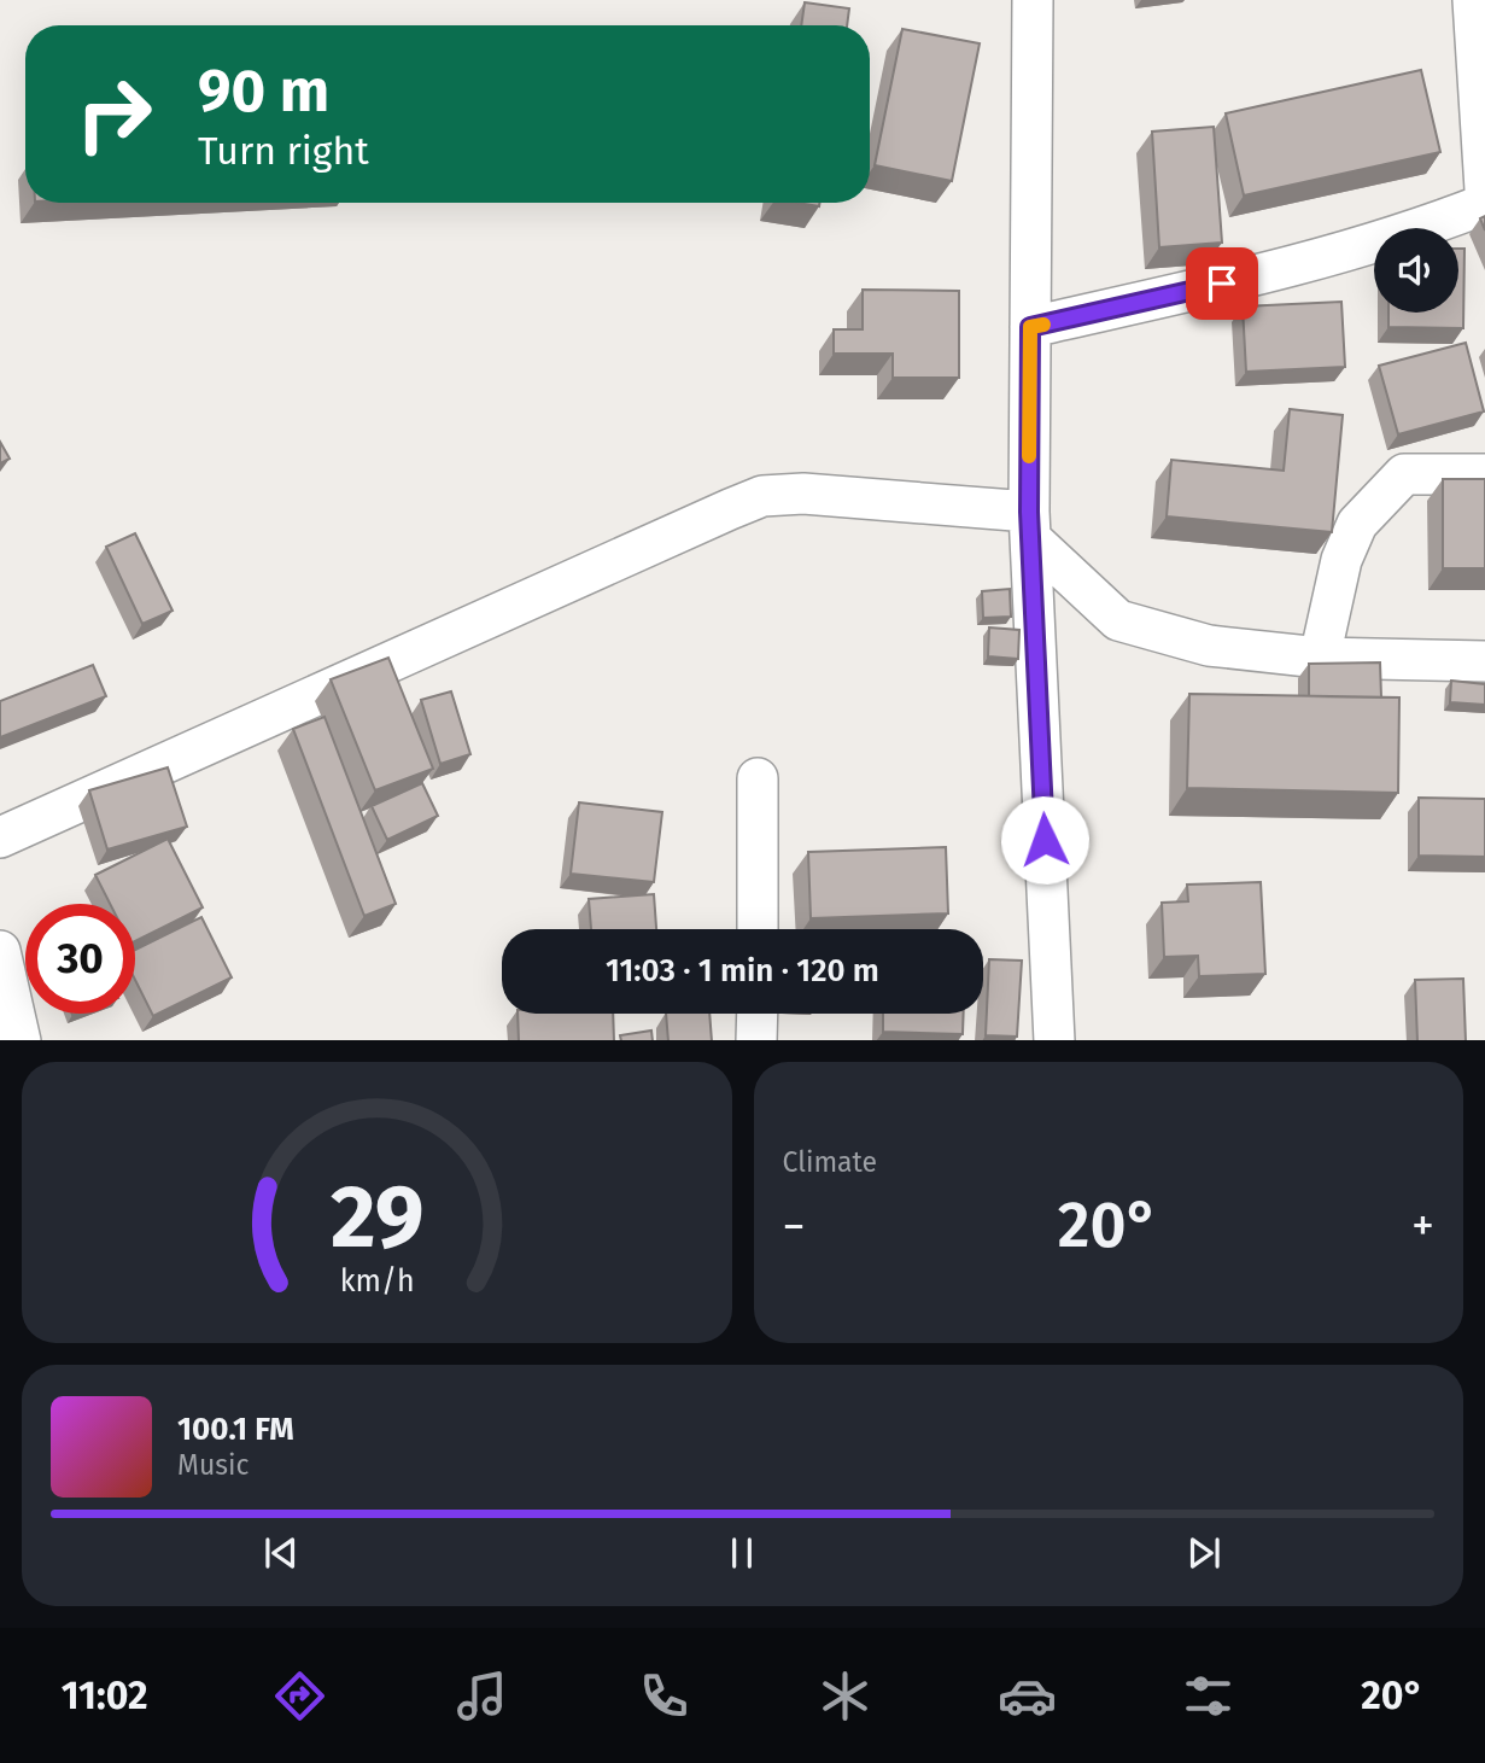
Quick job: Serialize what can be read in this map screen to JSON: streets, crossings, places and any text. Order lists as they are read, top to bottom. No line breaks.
{"page":{"turn":["90 m","Turn right"],"limit":"30","trip":"11:03 · 1 min · 120 m","tile":"Climate","heat":["−","20°","+"],"song":["100.1 FM","Music"],"tabs":["11:02","20°"],"gauge":["29","km/h"]}}
